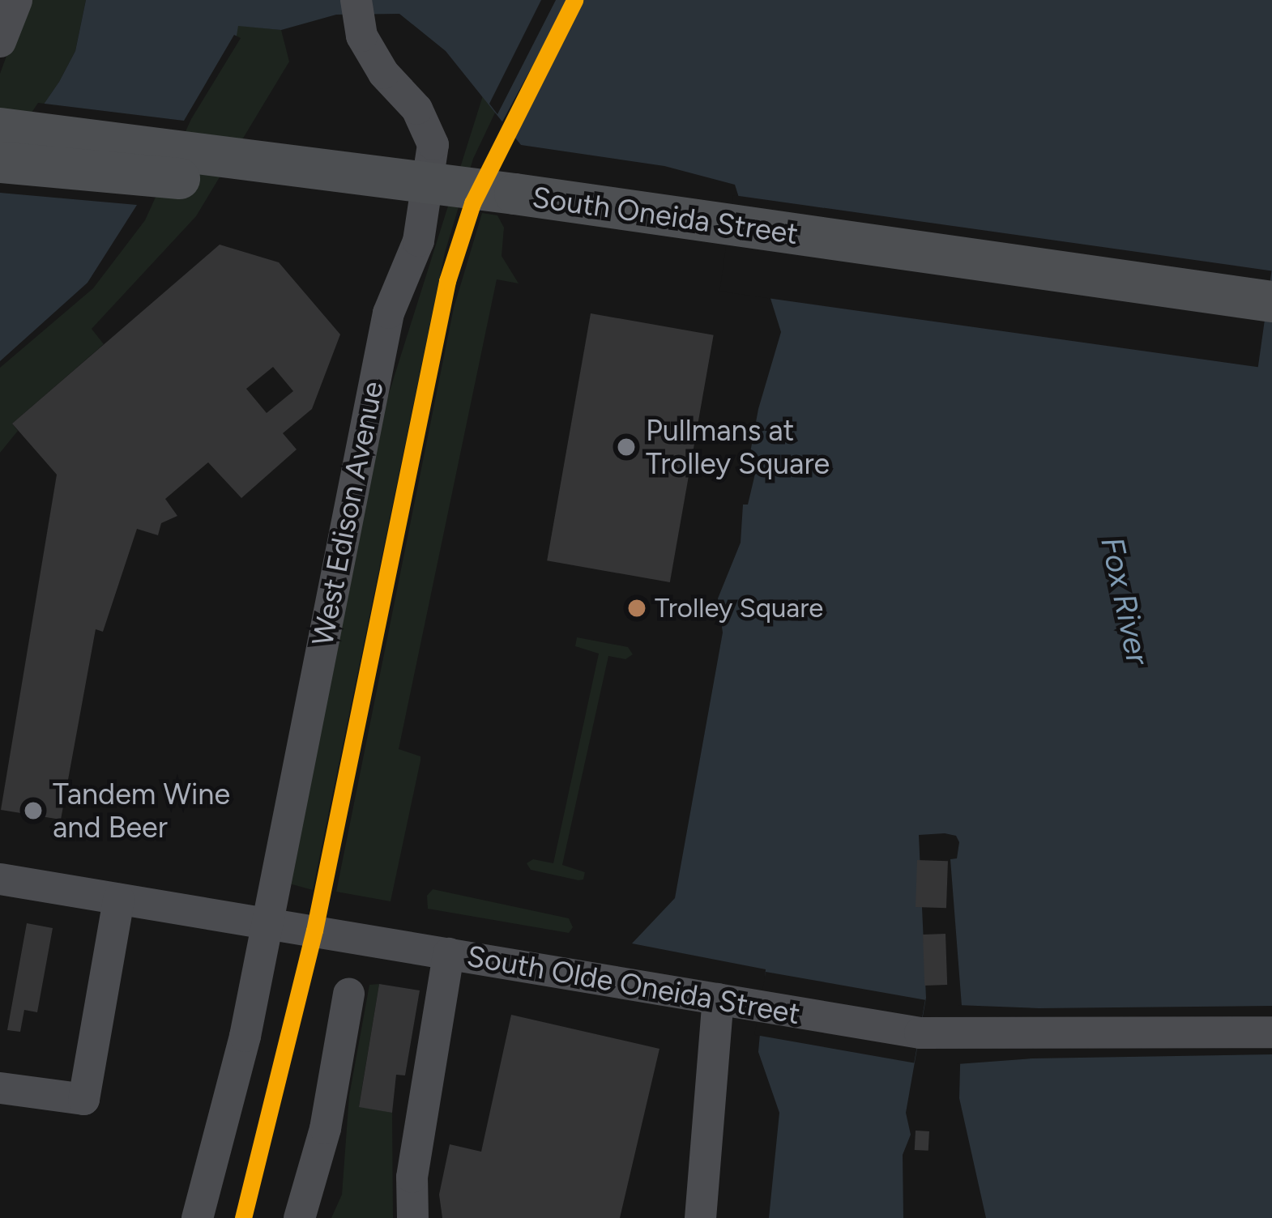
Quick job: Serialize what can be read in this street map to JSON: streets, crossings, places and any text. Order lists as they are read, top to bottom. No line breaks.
{"streets":{"main road":["South Oneida Street"],"street":["West Edison Avenue","South Olde Oneida Street"]},"crossings":[["West Edison Avenue","South Olde Oneida Street"]],"water":["Fox River"],"places":["Pullmans at Trolley Square","Trolley Square","Tandem Wine and Beer"]}
